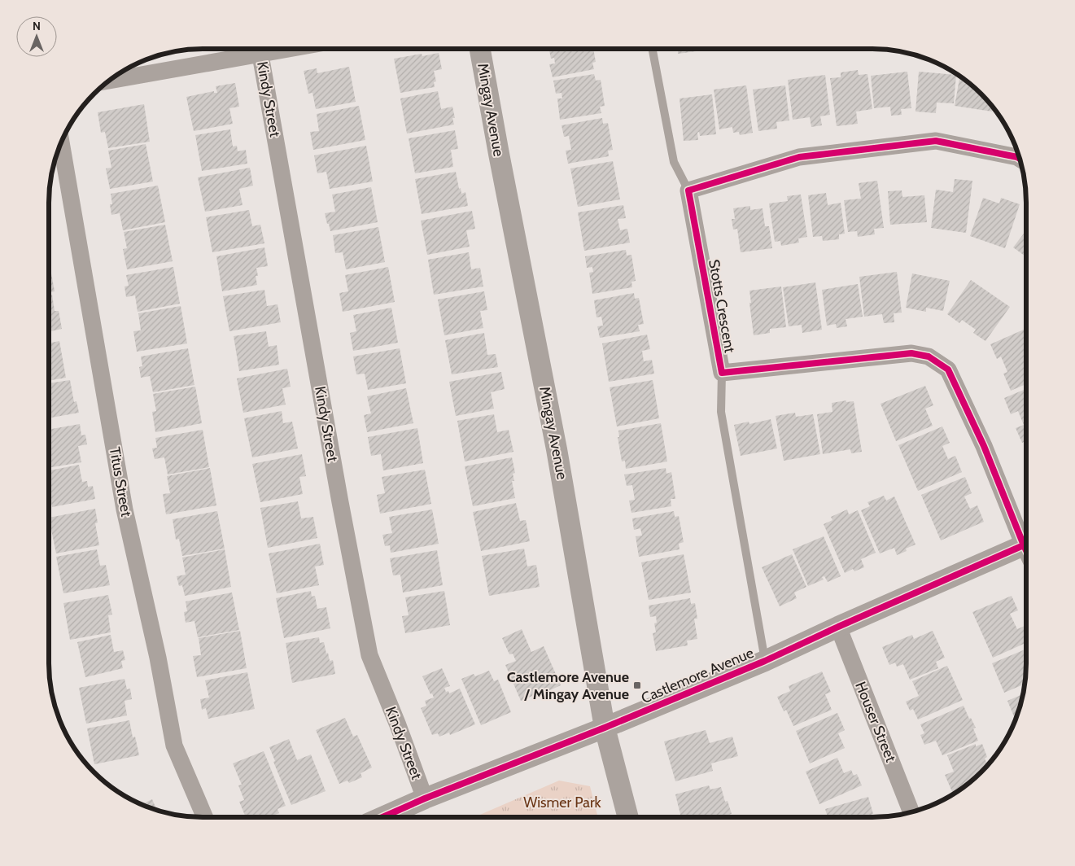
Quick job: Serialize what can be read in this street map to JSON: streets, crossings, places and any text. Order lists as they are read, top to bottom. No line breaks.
{"streets":{"street":["Kindy Street","Mingay Avenue","Stotts Crescent","Titus Street","Castlemore Avenue","Houser Street"]},"crossings":[["Kindy Street","Castlemore Avenue"],["Mingay Avenue","Castlemore Avenue"],["Castlemore Avenue","Houser Street"]],"parks":["Wismer Park"],"places":{"transit":["Castlemore Avenue / Mingay Avenue"]},"north":"top"}
